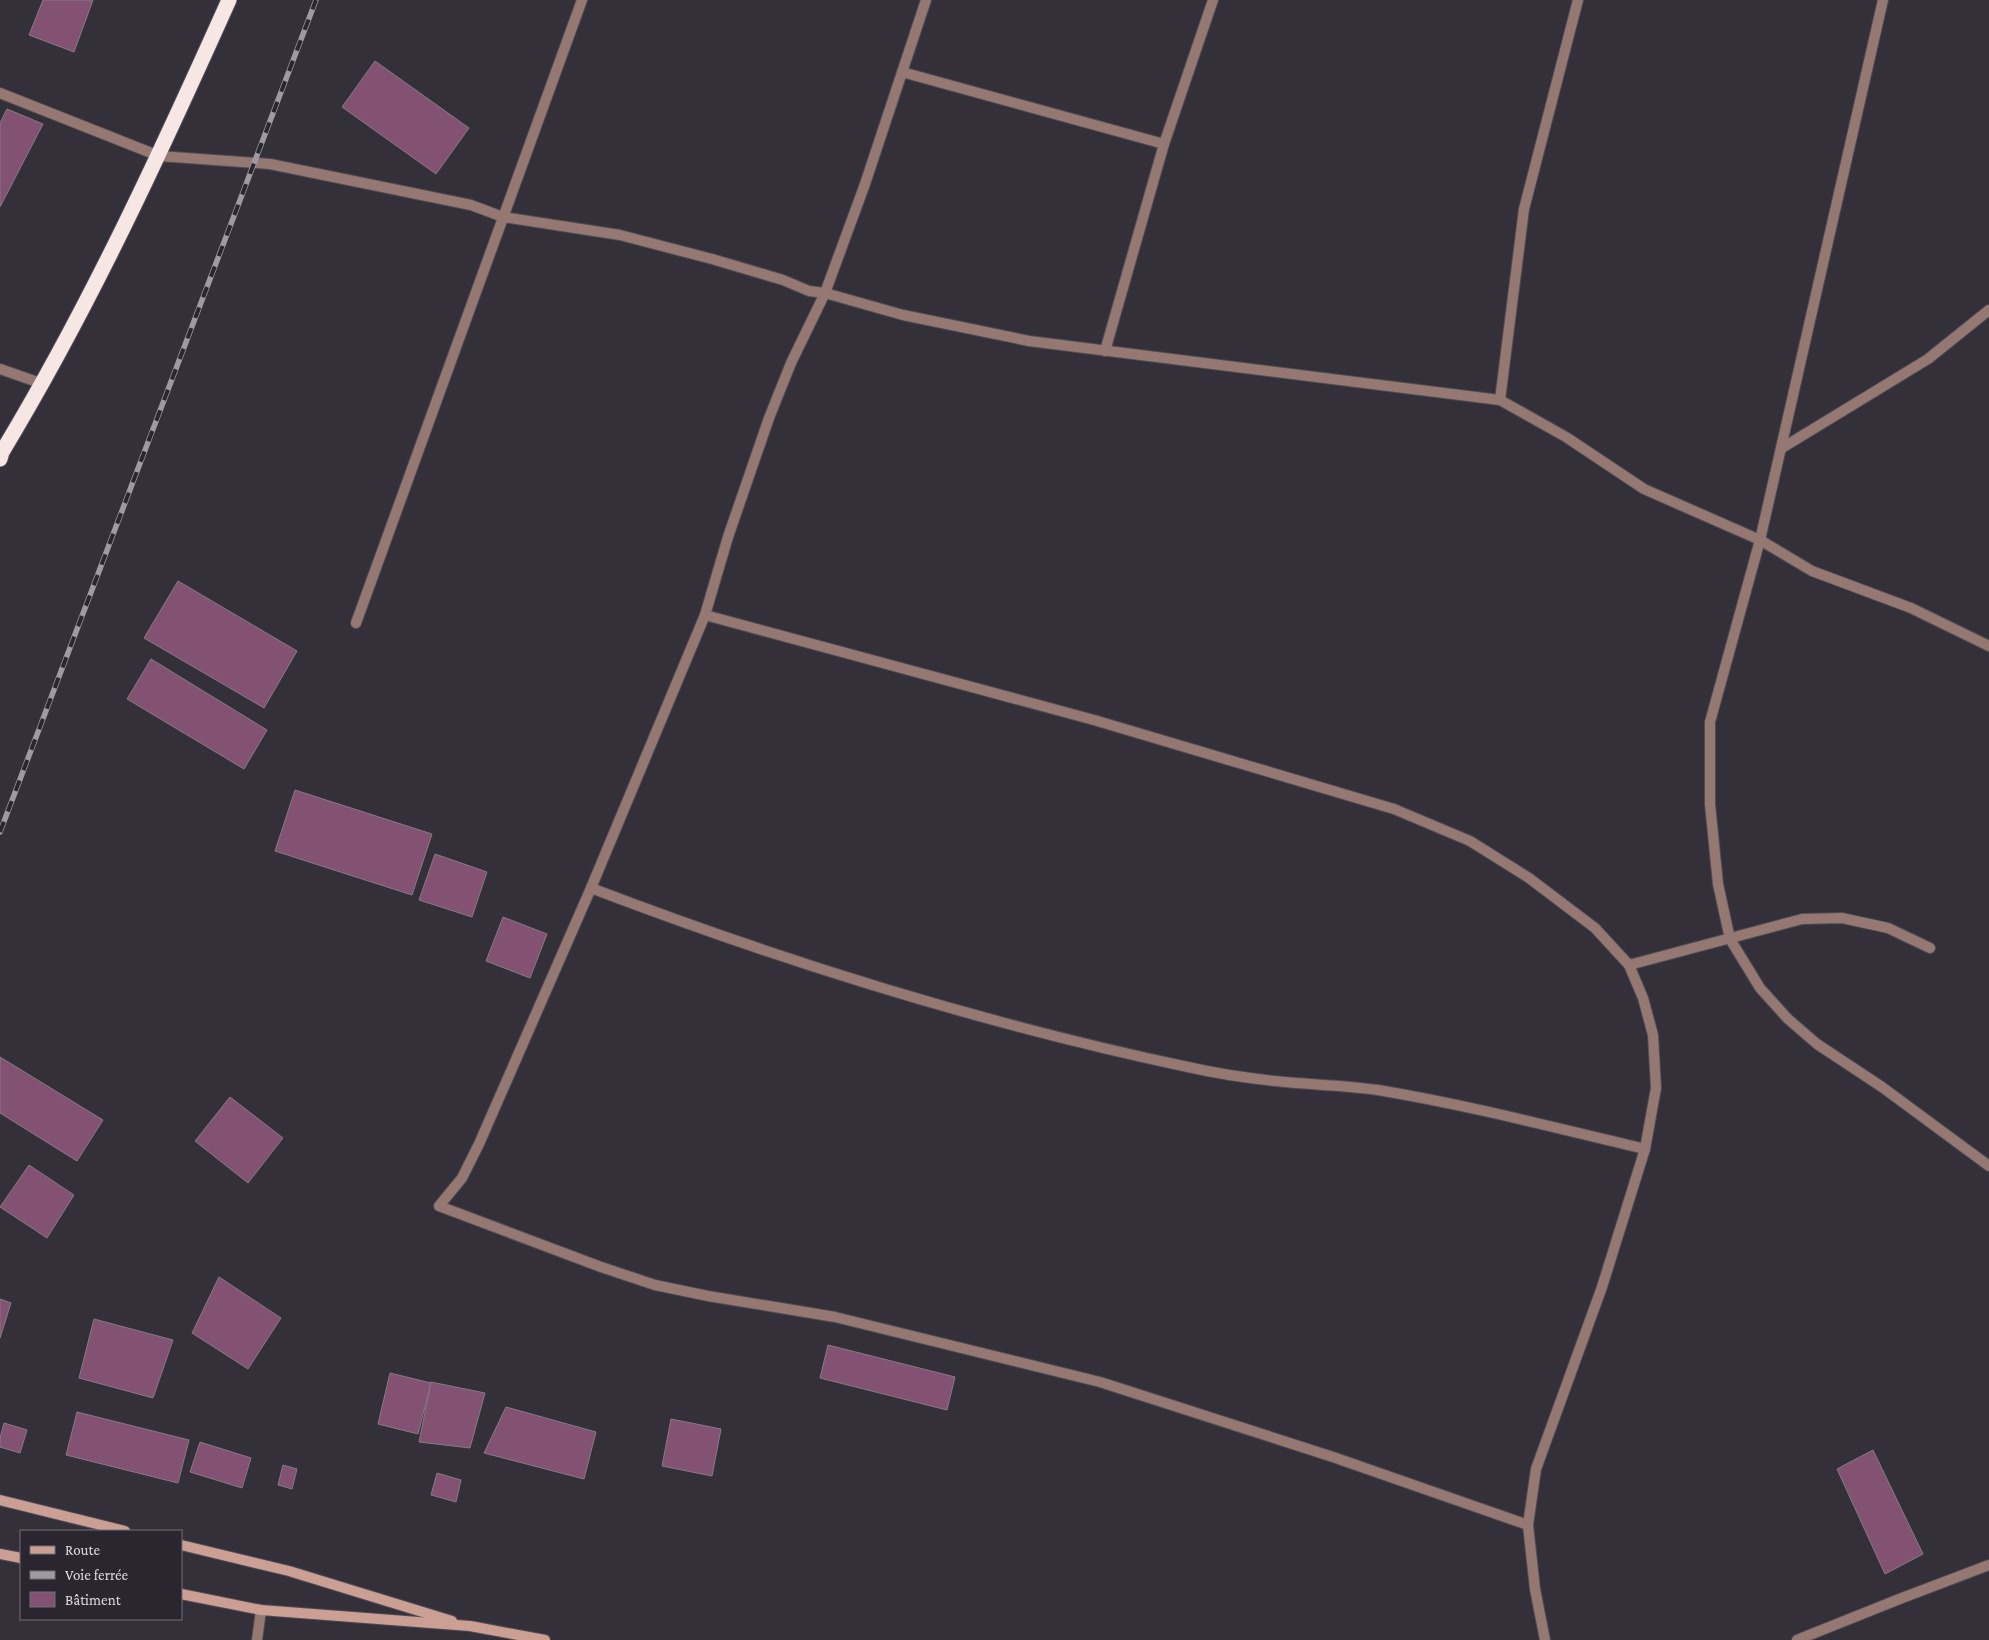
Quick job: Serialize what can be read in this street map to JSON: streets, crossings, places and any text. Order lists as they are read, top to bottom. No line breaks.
{"legend":["Route","Voie ferrée","Bâtiment"]}
